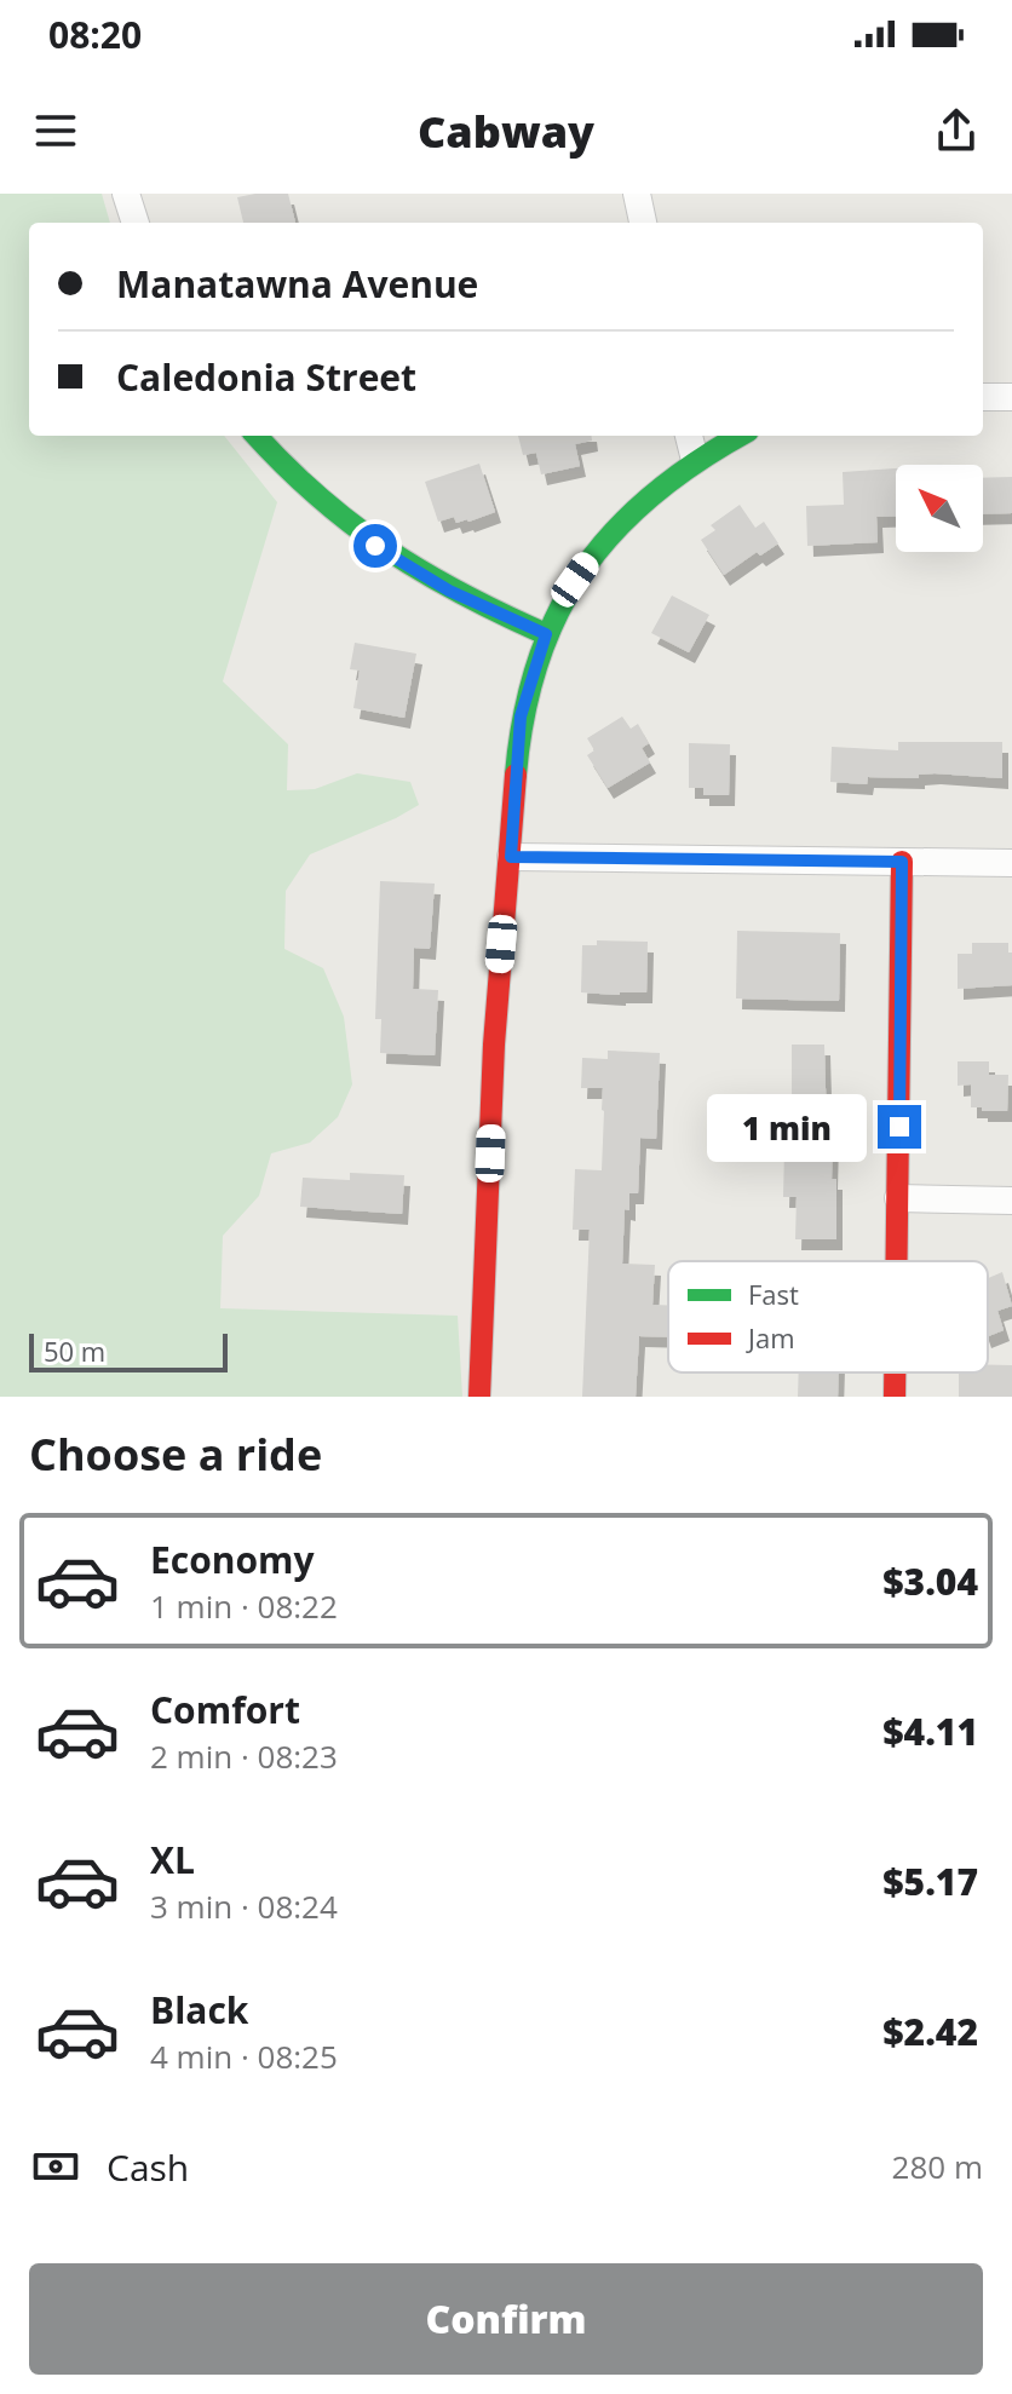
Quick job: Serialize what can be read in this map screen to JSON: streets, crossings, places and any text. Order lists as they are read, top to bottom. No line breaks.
{"legend":["Fast","Jam"],"scale_bar":"50 m","north":"top left","page":{"status":"08:20","header":"Cabway","banner":["Manatawna Avenue","Caledonia Street"],"bubble":"1 min","scale":"50 m","heading":"Choose a ride","list":[{"name":"Economy","note":"1 min · 08:22","value":"$3.04"},{"name":"Comfort","note":"2 min · 08:23","value":"$4.11"},{"name":"XL","note":"3 min · 08:24","value":"$5.17"},{"name":"Black","note":"4 min · 08:25","value":"$2.42"}],"pay":["Cash","280 m"],"buttons":"Confirm"}}
